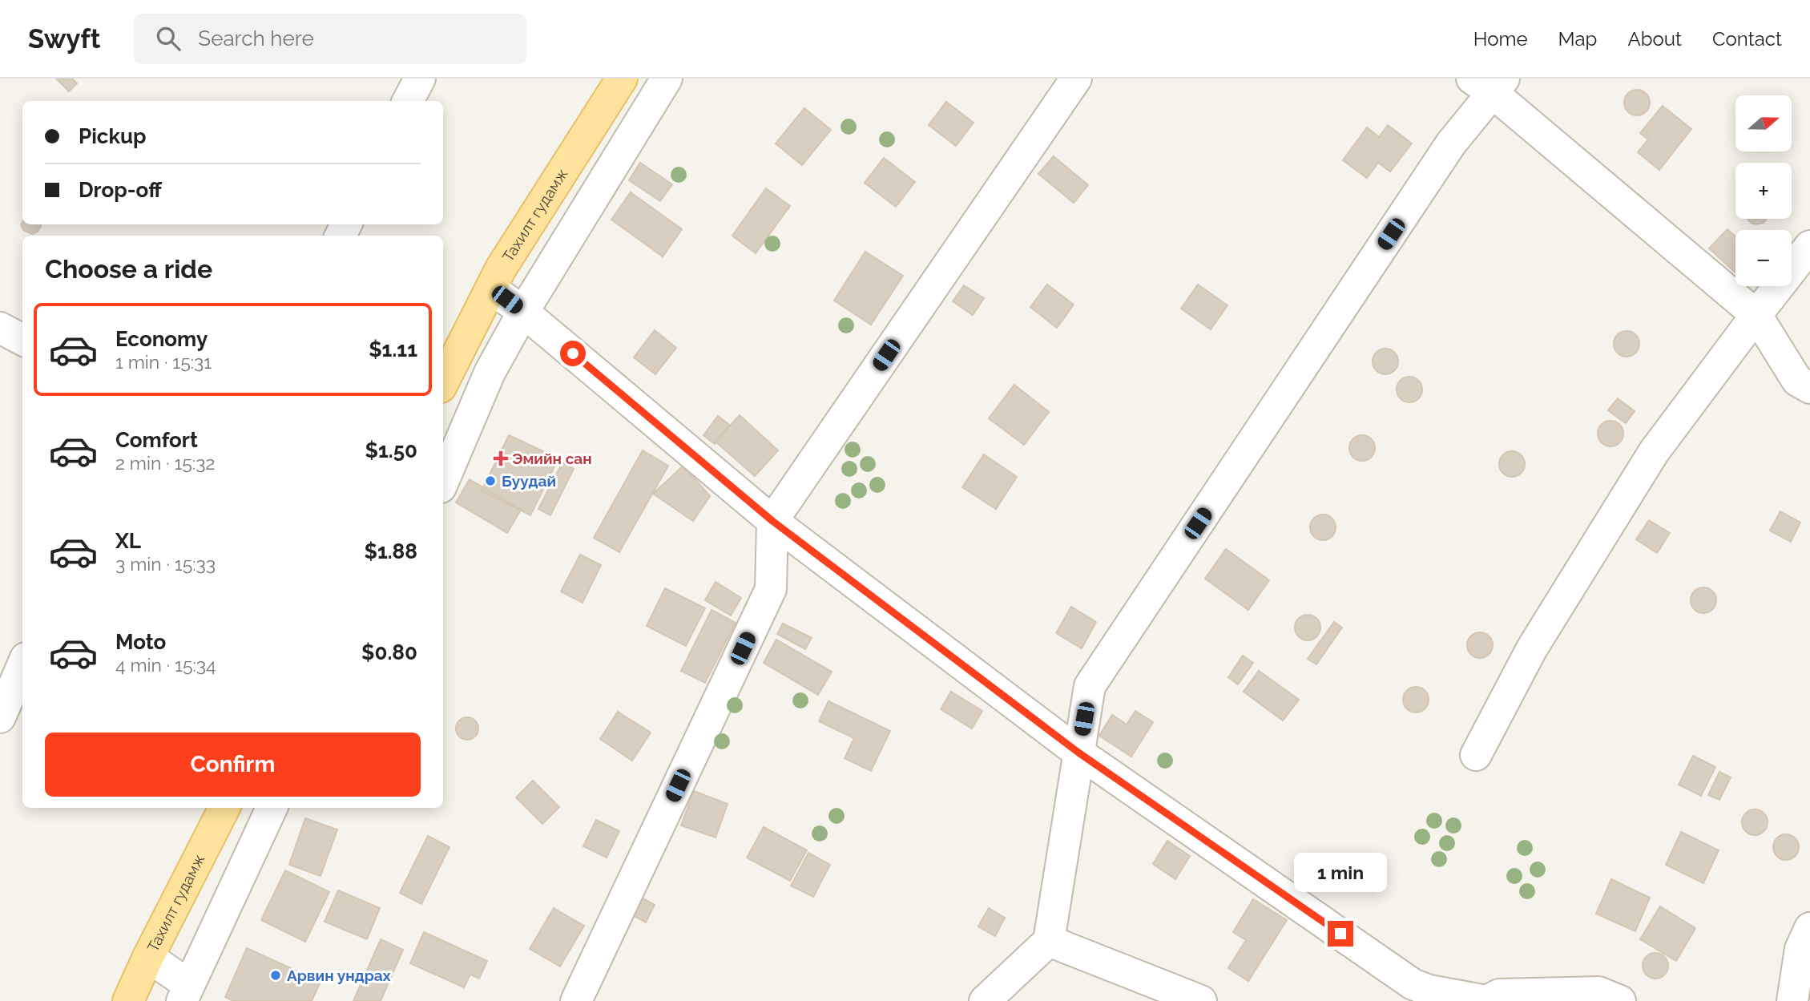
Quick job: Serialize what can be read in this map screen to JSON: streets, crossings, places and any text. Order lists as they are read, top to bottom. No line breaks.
{"streets":{"main road":["Тахилт гудамж"]},"places":{"health":["Эмийн сан"],"other":["Буудай","Арвин ундрах"]},"north":"right","page":{"header":"Swyft","search":"Search here","nav":["Home","Map","About","Contact"],"map_buttons":["+","−"],"banner":["Pickup","Drop-off"],"heading":"Choose a ride","list":[{"name":"Economy","note":"1 min · 15:31","value":"$1.11"},{"name":"Comfort","note":"2 min · 15:32","value":"$1.50"},{"name":"XL","note":"3 min · 15:33","value":"$1.88"},{"name":"Moto","note":"4 min · 15:34","value":"$0.80"}],"buttons":"Confirm","bubble":"1 min"}}
